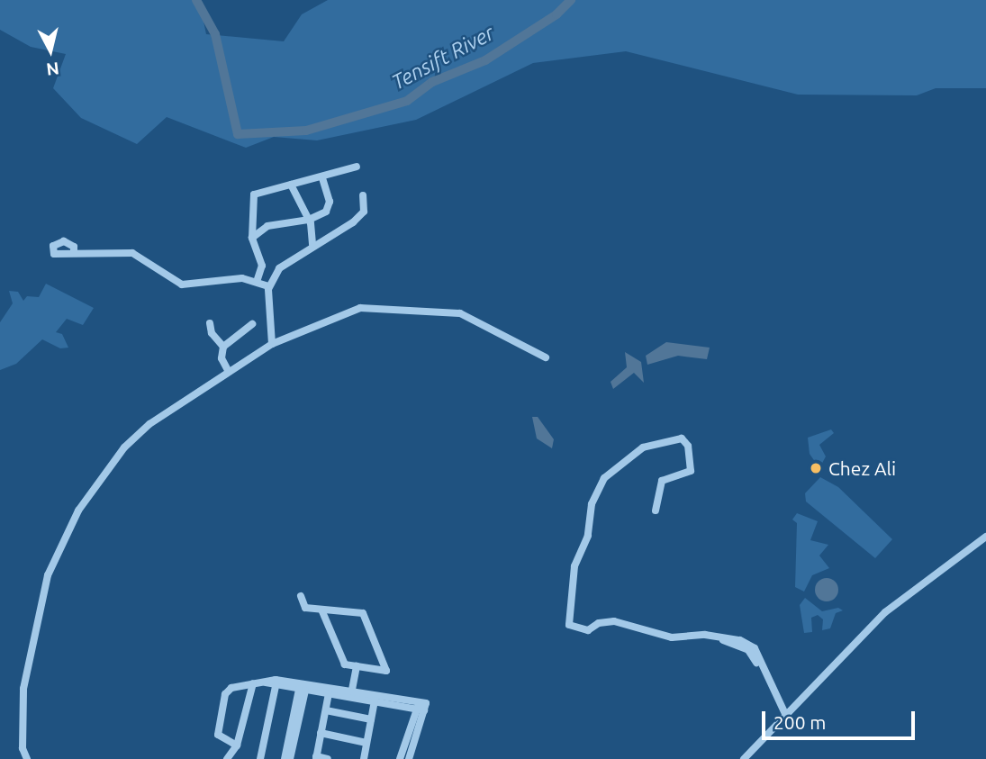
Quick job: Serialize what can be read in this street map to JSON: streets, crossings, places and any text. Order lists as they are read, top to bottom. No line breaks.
{"water":["Tensift River"],"places":["Chez Ali"],"scale_bar":"200 m","north":"bottom"}
